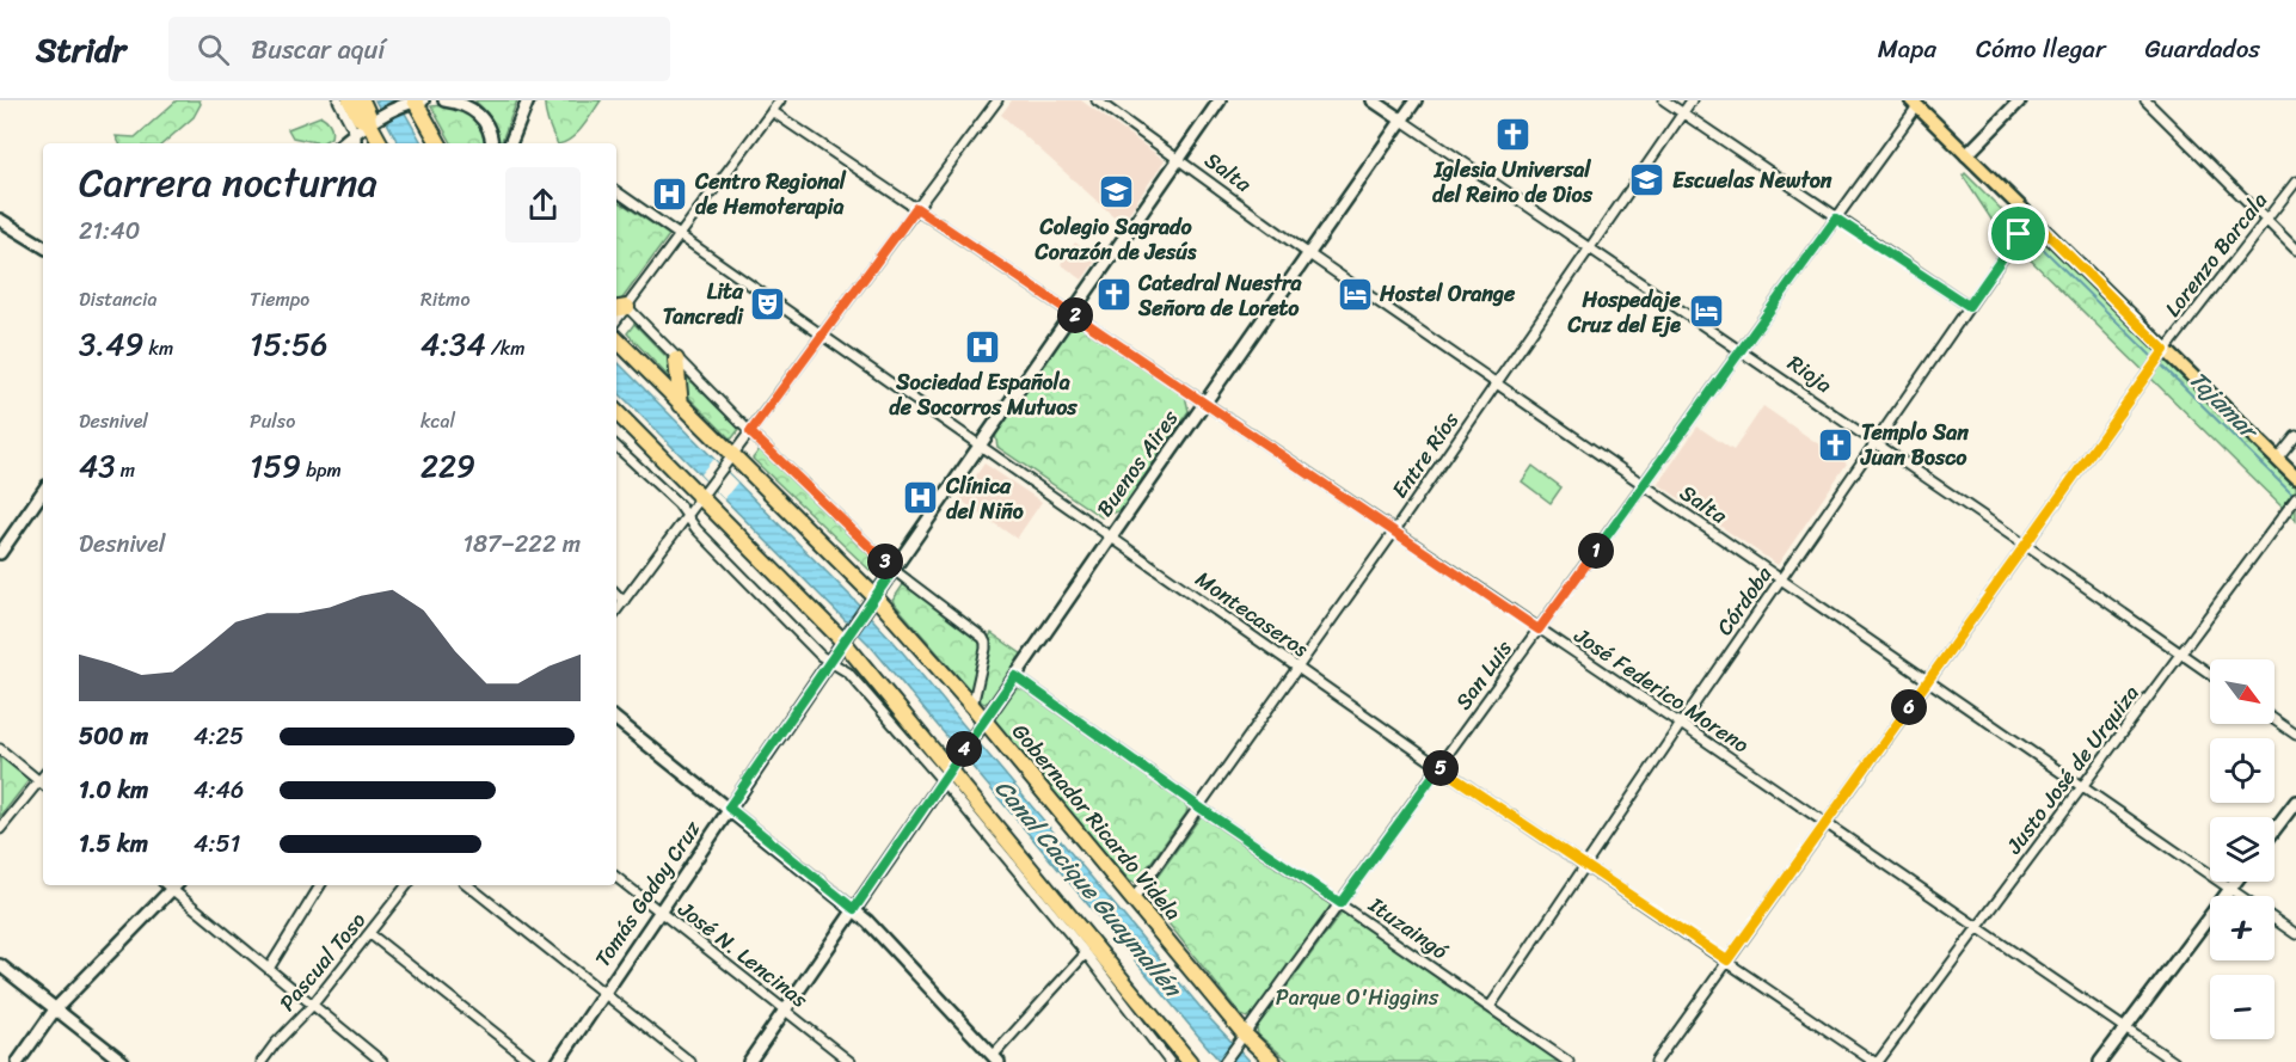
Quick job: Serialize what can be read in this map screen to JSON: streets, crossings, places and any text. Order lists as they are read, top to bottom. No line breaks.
{"streets":{"highway":["Gobernador Ricardo Videla"],"street":["Salta","Lorenzo Barcala","Rioja","Entre Ríos","Buenos Aires","Córdoba","Montecaseros","San Luis","José Federico Moreno","Justo José de Urquiza","Tomás Godoy Cruz","Ituzaingó","José N. Lencinas","Pascual Toso"]},"crossings":[["Salta","Lorenzo Barcala"],["Salta","Entre Ríos"],["Salta","Buenos Aires"],["Salta","Córdoba"],["Salta","San Luis"],["Salta","Justo José de Urquiza"],["Salta","Tomás Godoy Cruz"],["Lorenzo Barcala","Rioja"],["Lorenzo Barcala","Montecaseros"],["Lorenzo Barcala","José Federico Moreno"],["Rioja","Entre Ríos"],["Rioja","Buenos Aires"],["Rioja","Córdoba"],["Rioja","San Luis"],["Rioja","Justo José de Urquiza"],["Entre Ríos","Montecaseros"],["Entre Ríos","José Federico Moreno"],["Entre Ríos","Gobernador Ricardo Videla"],["Entre Ríos","Ituzaingó"],["Buenos Aires","Montecaseros"],["Buenos Aires","José Federico Moreno"],["Buenos Aires","Gobernador Ricardo Videla"],["Buenos Aires","Ituzaingó"],["Buenos Aires","José N. Lencinas"],["Córdoba","Montecaseros"],["Córdoba","José Federico Moreno"],["Córdoba","Ituzaingó"],["Montecaseros","San Luis"],["Montecaseros","Justo José de Urquiza"],["Montecaseros","Tomás Godoy Cruz"],["San Luis","José Federico Moreno"],["San Luis","Gobernador Ricardo Videla"],["San Luis","Ituzaingó"],["José Federico Moreno","Justo José de Urquiza"],["José Federico Moreno","Tomás Godoy Cruz"],["Gobernador Ricardo Videla","Tomás Godoy Cruz"],["Tomás Godoy Cruz","José N. Lencinas"]],"water":["Tajamar","Canal Cacique Guaymallén"],"parks":["Parque O'Higgins"],"places":{"church":["Iglesia Universal del Reino de Dios","Catedral Nuestra Señora de Loreto","Templo San Juan Bosco"],"school or university":["Escuelas Newton","Colegio Sagrado Corazón de Jesús"],"hospital":["Centro Regional de Hemoterapia","Sociedad Española de Socorros Mutuos","Clínica del Niño"],"hotel":["Hostel Orange","Hospedaje Cruz del Eje"],"theatre":["Lita Tancredi"]},"north":"bottom right","page":{"header":"Stridr","search":"Buscar aquí","nav":["Mapa","Cómo llegar","Guardados"],"heading":["Carrera nocturna","21:40"],"stats":[["Distancia","3.49 km"],["Tiempo","15:56"],["Ritmo","4:34 /km"],["Desnivel","43 m"],["Pulso","159 bpm"],["kcal","229"]],"pins":["2","1","3","6","4","5"],"chart":["Desnivel","187–222 m"],"map_buttons":["+","−"],"list":[{"name":"500 m","note":"4:25"},{"name":"1.0 km","note":"4:46"},{"name":"1.5 km","note":"4:51"}]}}
